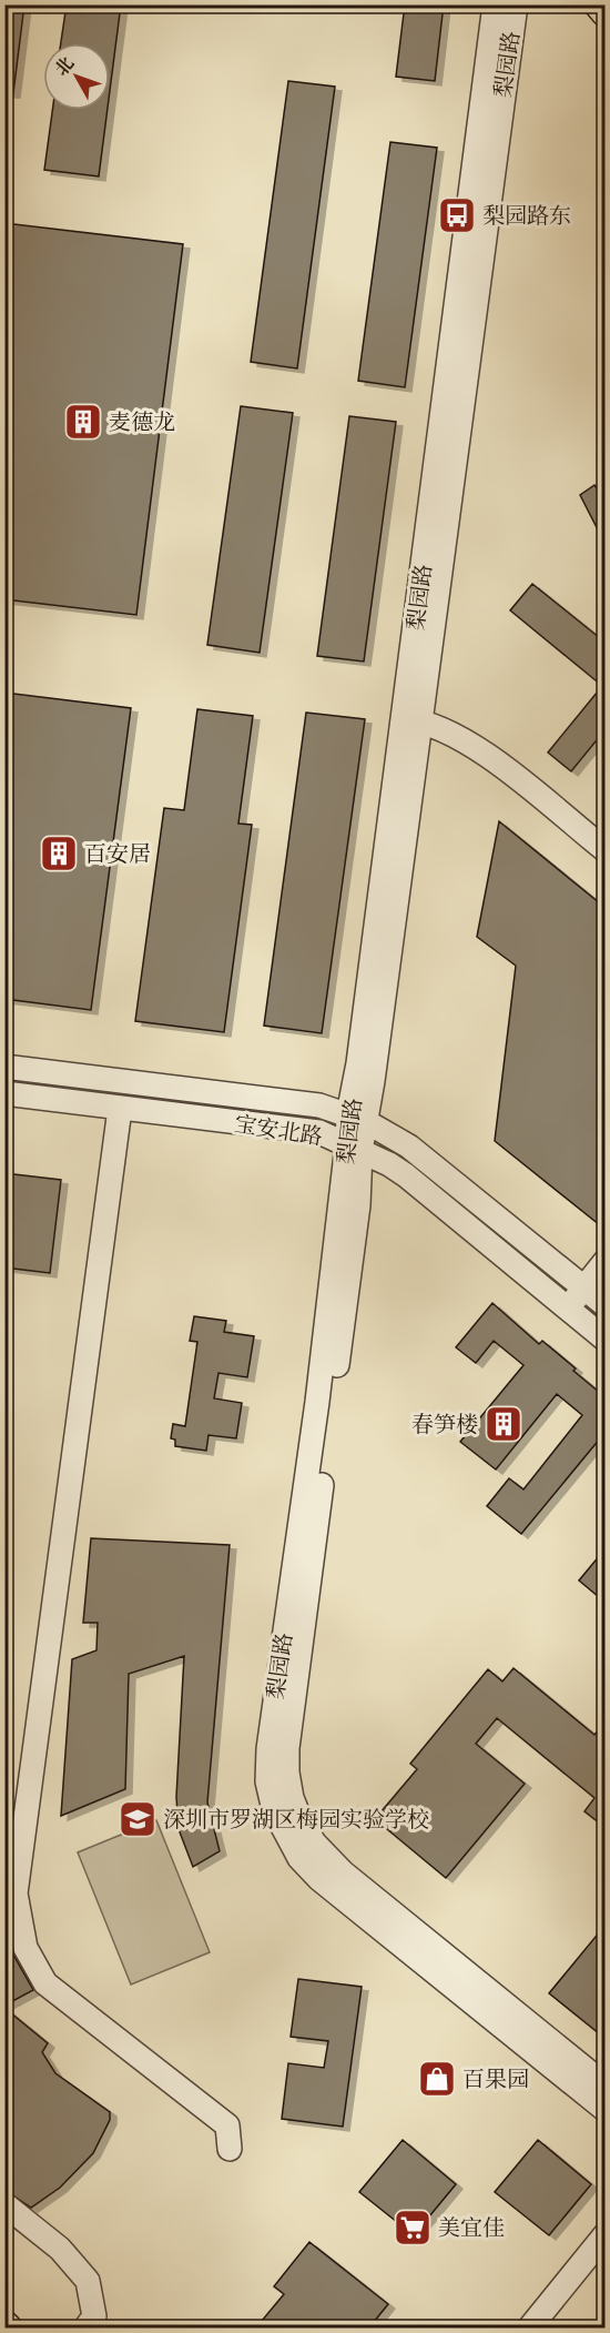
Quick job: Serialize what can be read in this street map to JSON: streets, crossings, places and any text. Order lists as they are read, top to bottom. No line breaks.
{"streets":{"street":["梨园路","宝安北路"]},"crossings":[["梨园路","宝安北路"]],"places":{"bus stop":["梨园路东"],"building":["麦德龙","百安居","春笋楼"],"school or university":["深圳市罗湖区梅园实验学校"],"shop":["百果园"],"supermarket":["美宜佳"]},"north":"top left"}
